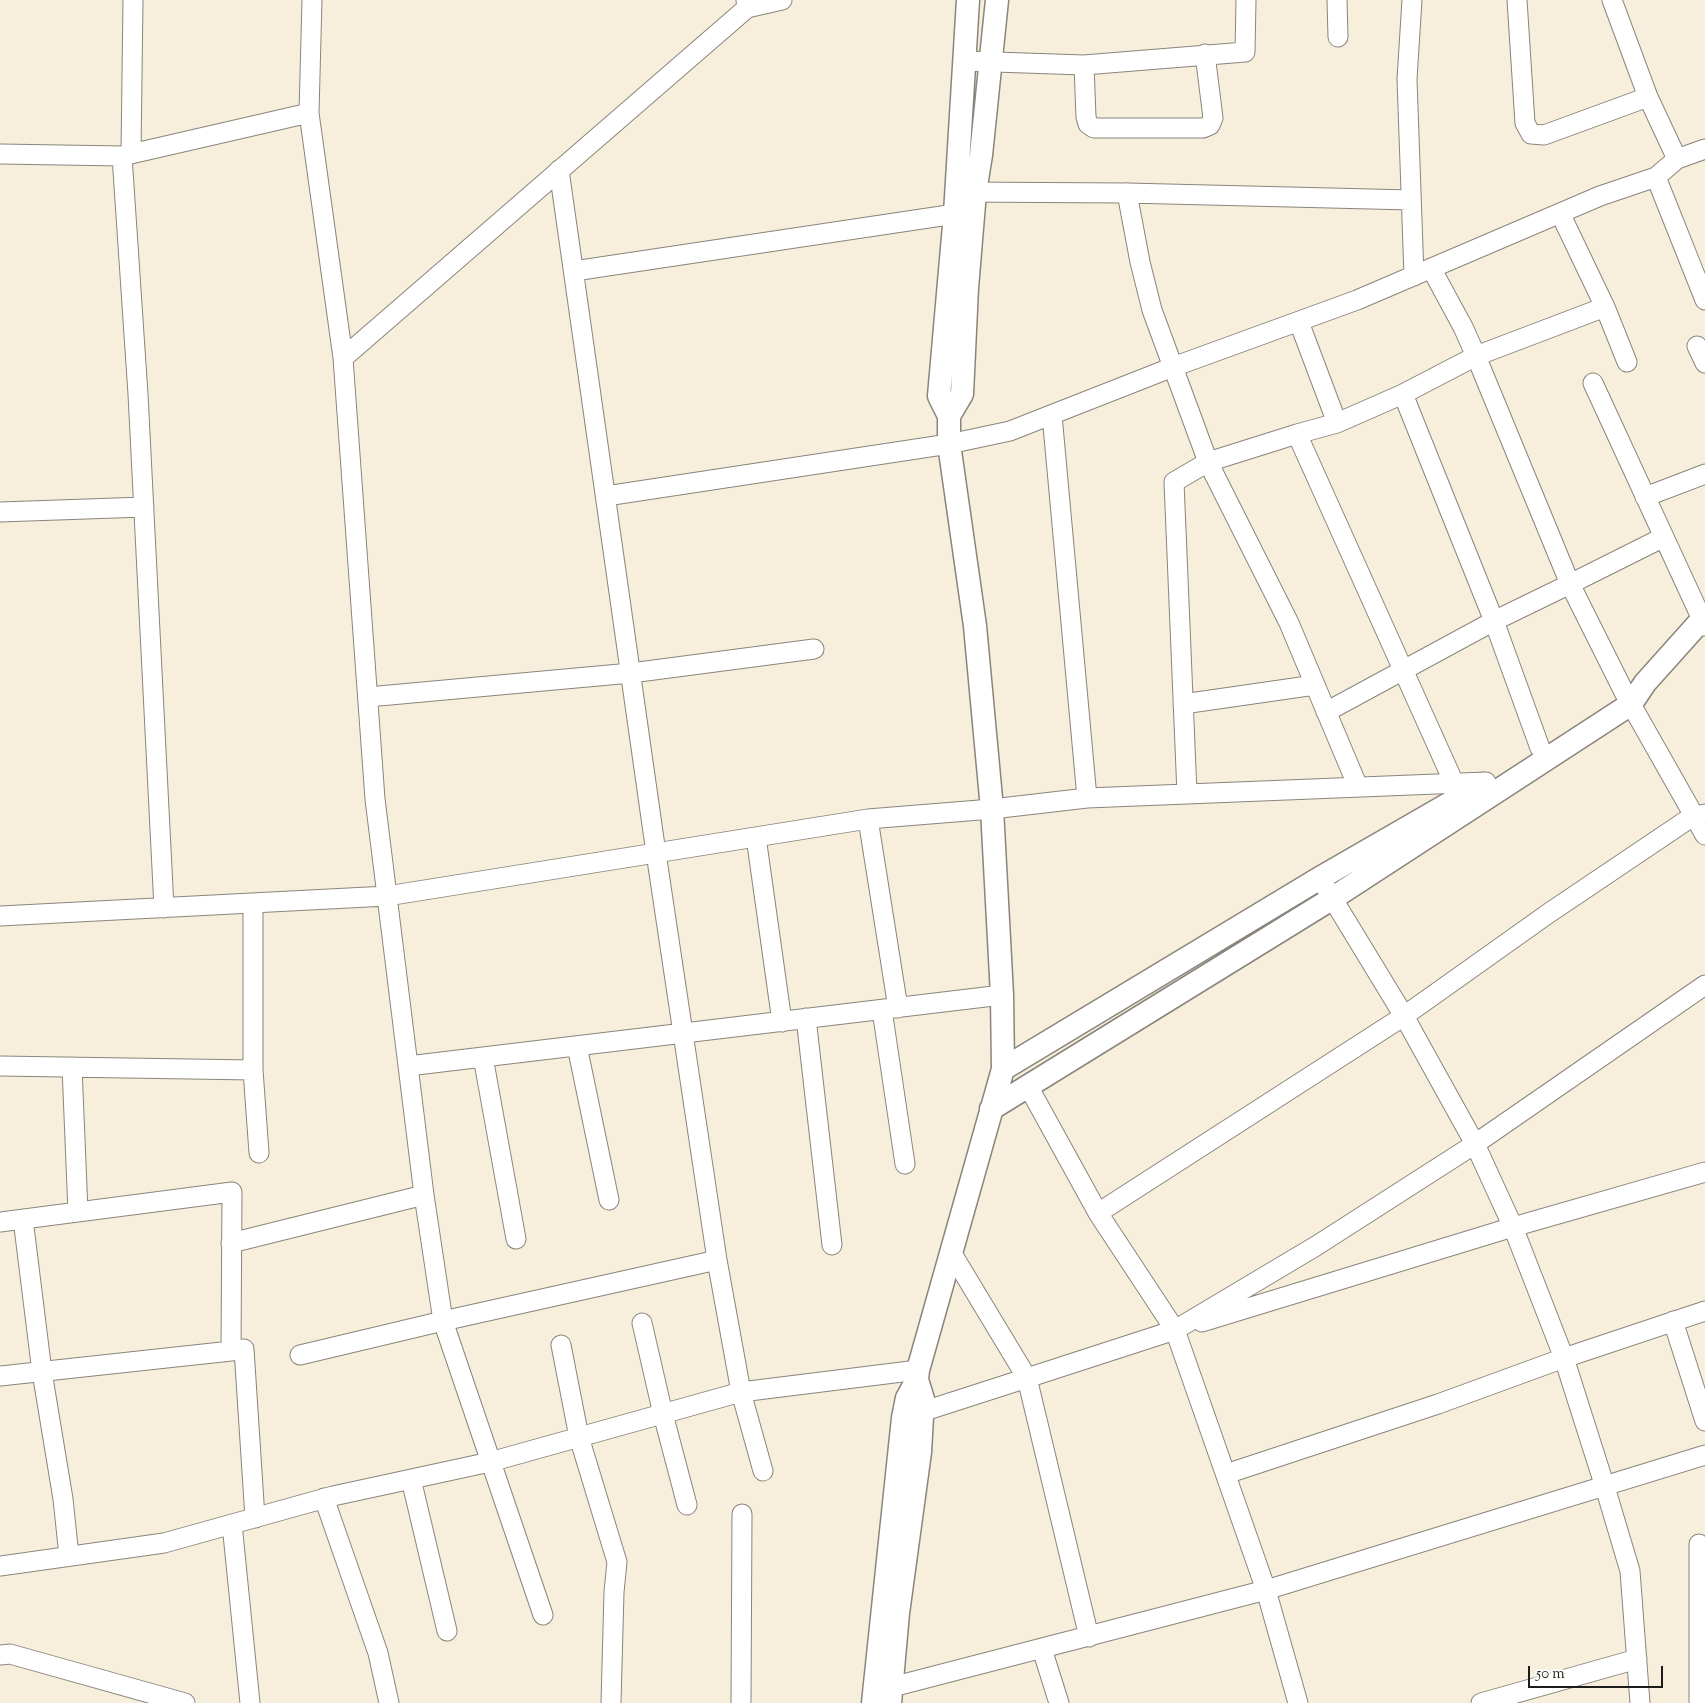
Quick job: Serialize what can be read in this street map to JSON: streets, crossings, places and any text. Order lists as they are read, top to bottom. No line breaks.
{"scale_bar":"50 m"}
